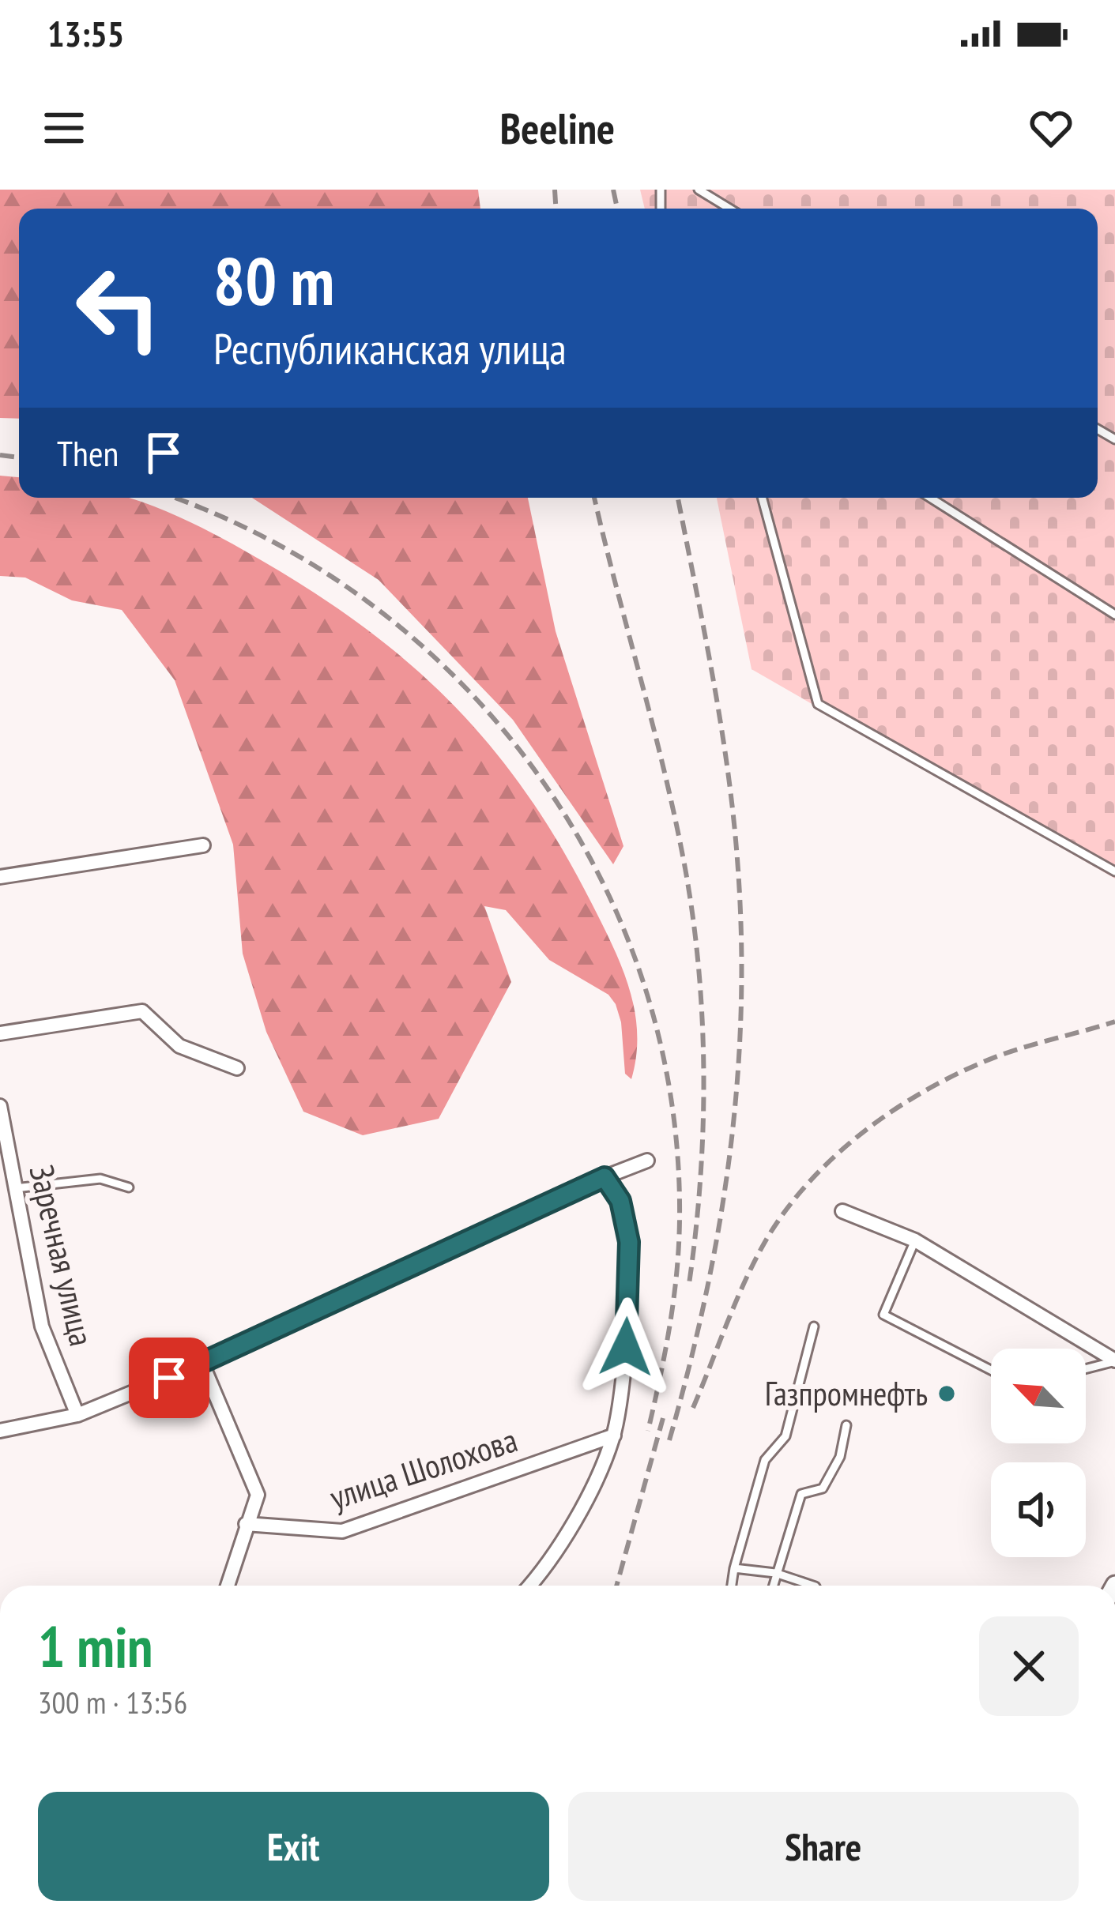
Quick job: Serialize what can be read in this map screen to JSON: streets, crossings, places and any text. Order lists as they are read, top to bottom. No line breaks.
{"streets":{"street":["Заречная улица","улица Шолохова"]},"places":["Газпромнефть"],"north":"top left","page":{"status":"13:55","header":"Beeline","turn":["80 m","Республиканская улица"],"then":"Then","heading":["1 min","300 m · 13:56"],"buttons":["Exit","Share"]}}
